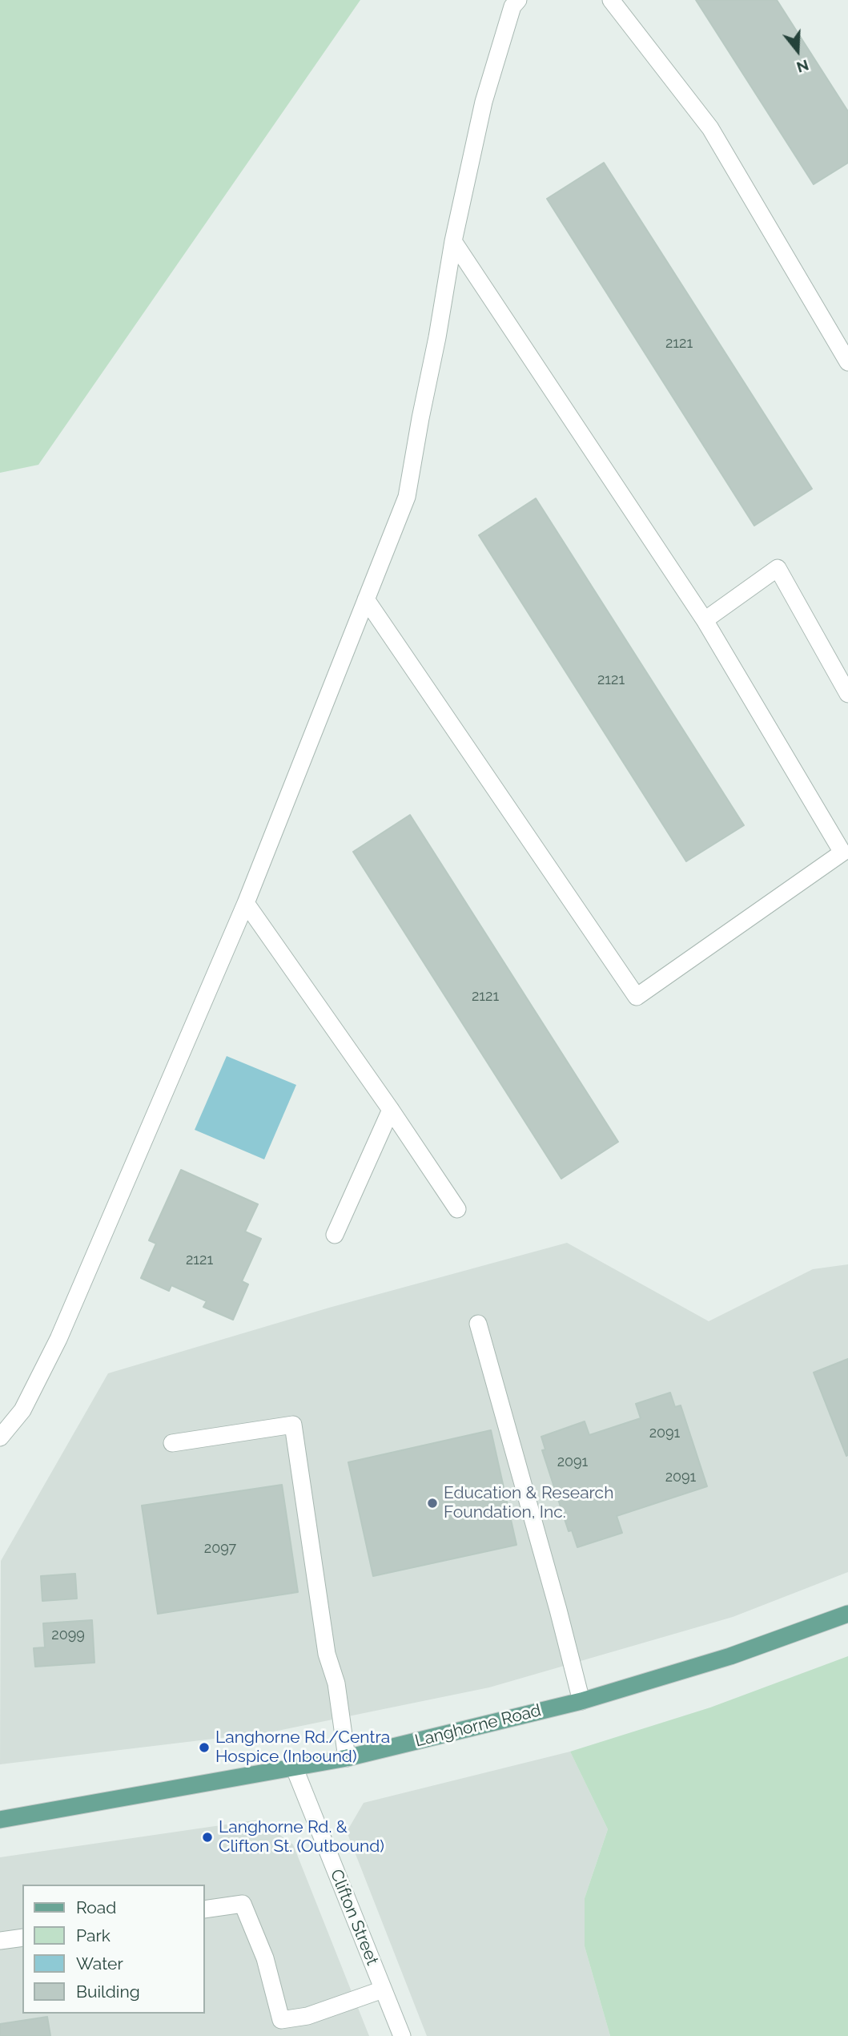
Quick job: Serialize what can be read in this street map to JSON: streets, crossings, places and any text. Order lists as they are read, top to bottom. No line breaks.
{"streets":{"main road":["Langhorne Road"],"street":["Clifton Street"]},"crossings":[["Langhorne Road","Clifton Street"]],"places":["Education & Research Foundation, Inc.","Langhorne Rd./Centra Hospice (Inbound)","Langhorne Rd. & Clifton St. (Outbound)"],"house_numbers":["2121","2121","2121","2121","2091","2091","2091","2097","2099"],"legend":["Road","Park","Water","Building"],"north":"bottom"}
